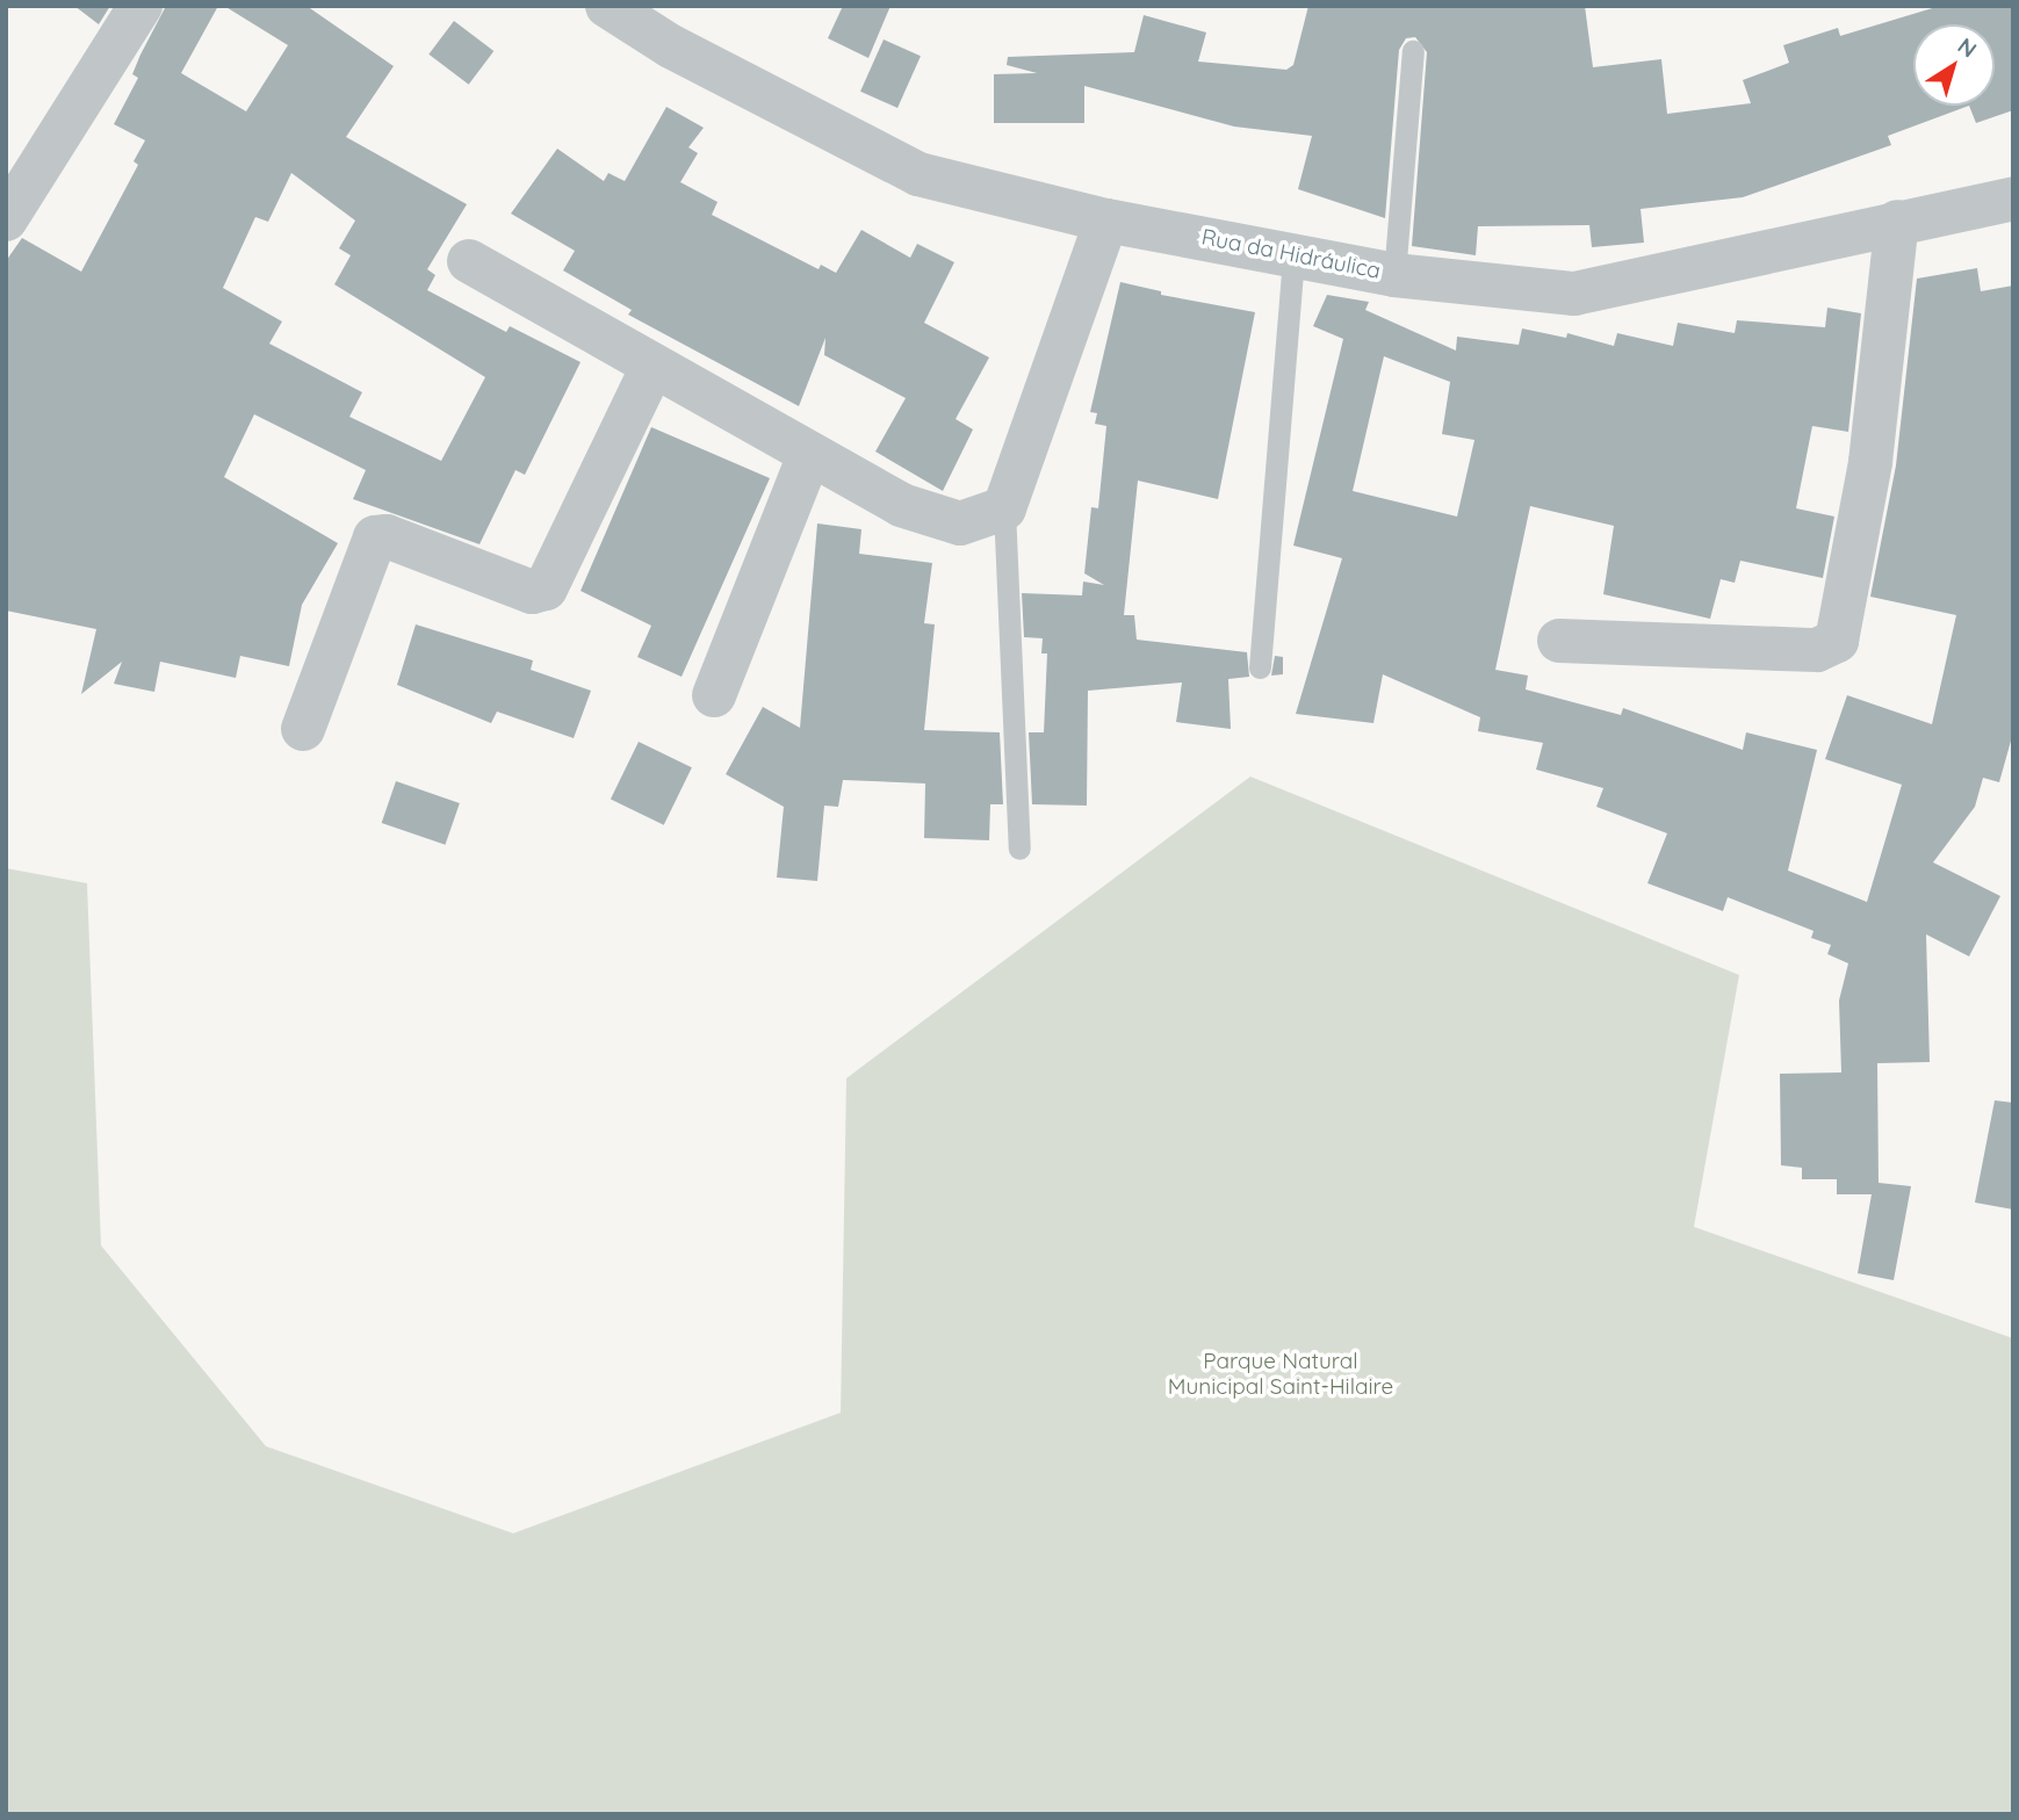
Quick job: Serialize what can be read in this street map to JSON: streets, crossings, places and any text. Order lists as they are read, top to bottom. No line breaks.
{"streets":{"street":["Rua da Hidráulica"]},"parks":["Parque Natural Municipal Saint-Hilaire"],"north":"top right"}
